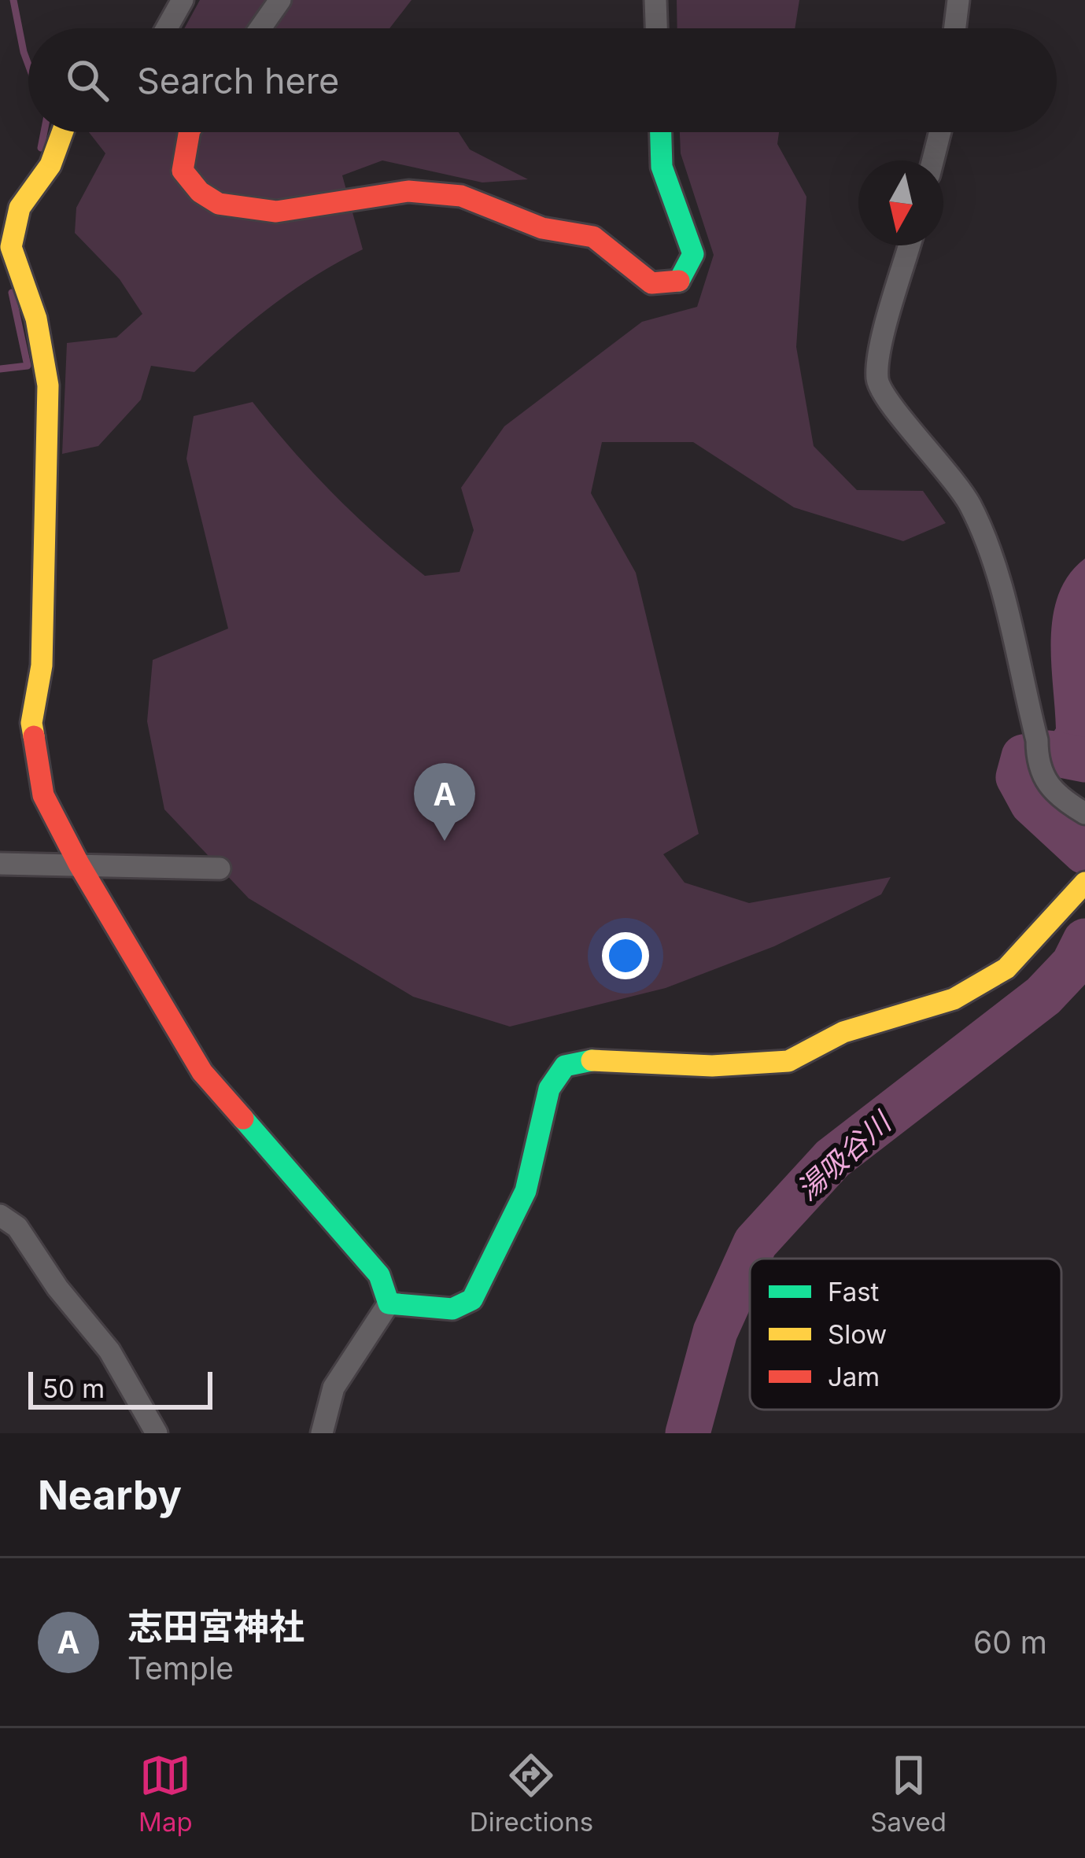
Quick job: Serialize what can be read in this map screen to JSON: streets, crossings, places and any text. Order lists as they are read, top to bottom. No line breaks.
{"water":["湯吸谷川"],"legend":["Fast","Slow","Jam"],"scale_bar":"50 m","north":"bottom","page":{"search":"Search here","pins":"A","scale":"50 m","heading":"Nearby","list":[{"mark":"A","name":"志田宮神社","note":"Temple","value":"60 m"}],"nav":["Map","Directions","Saved"]}}
